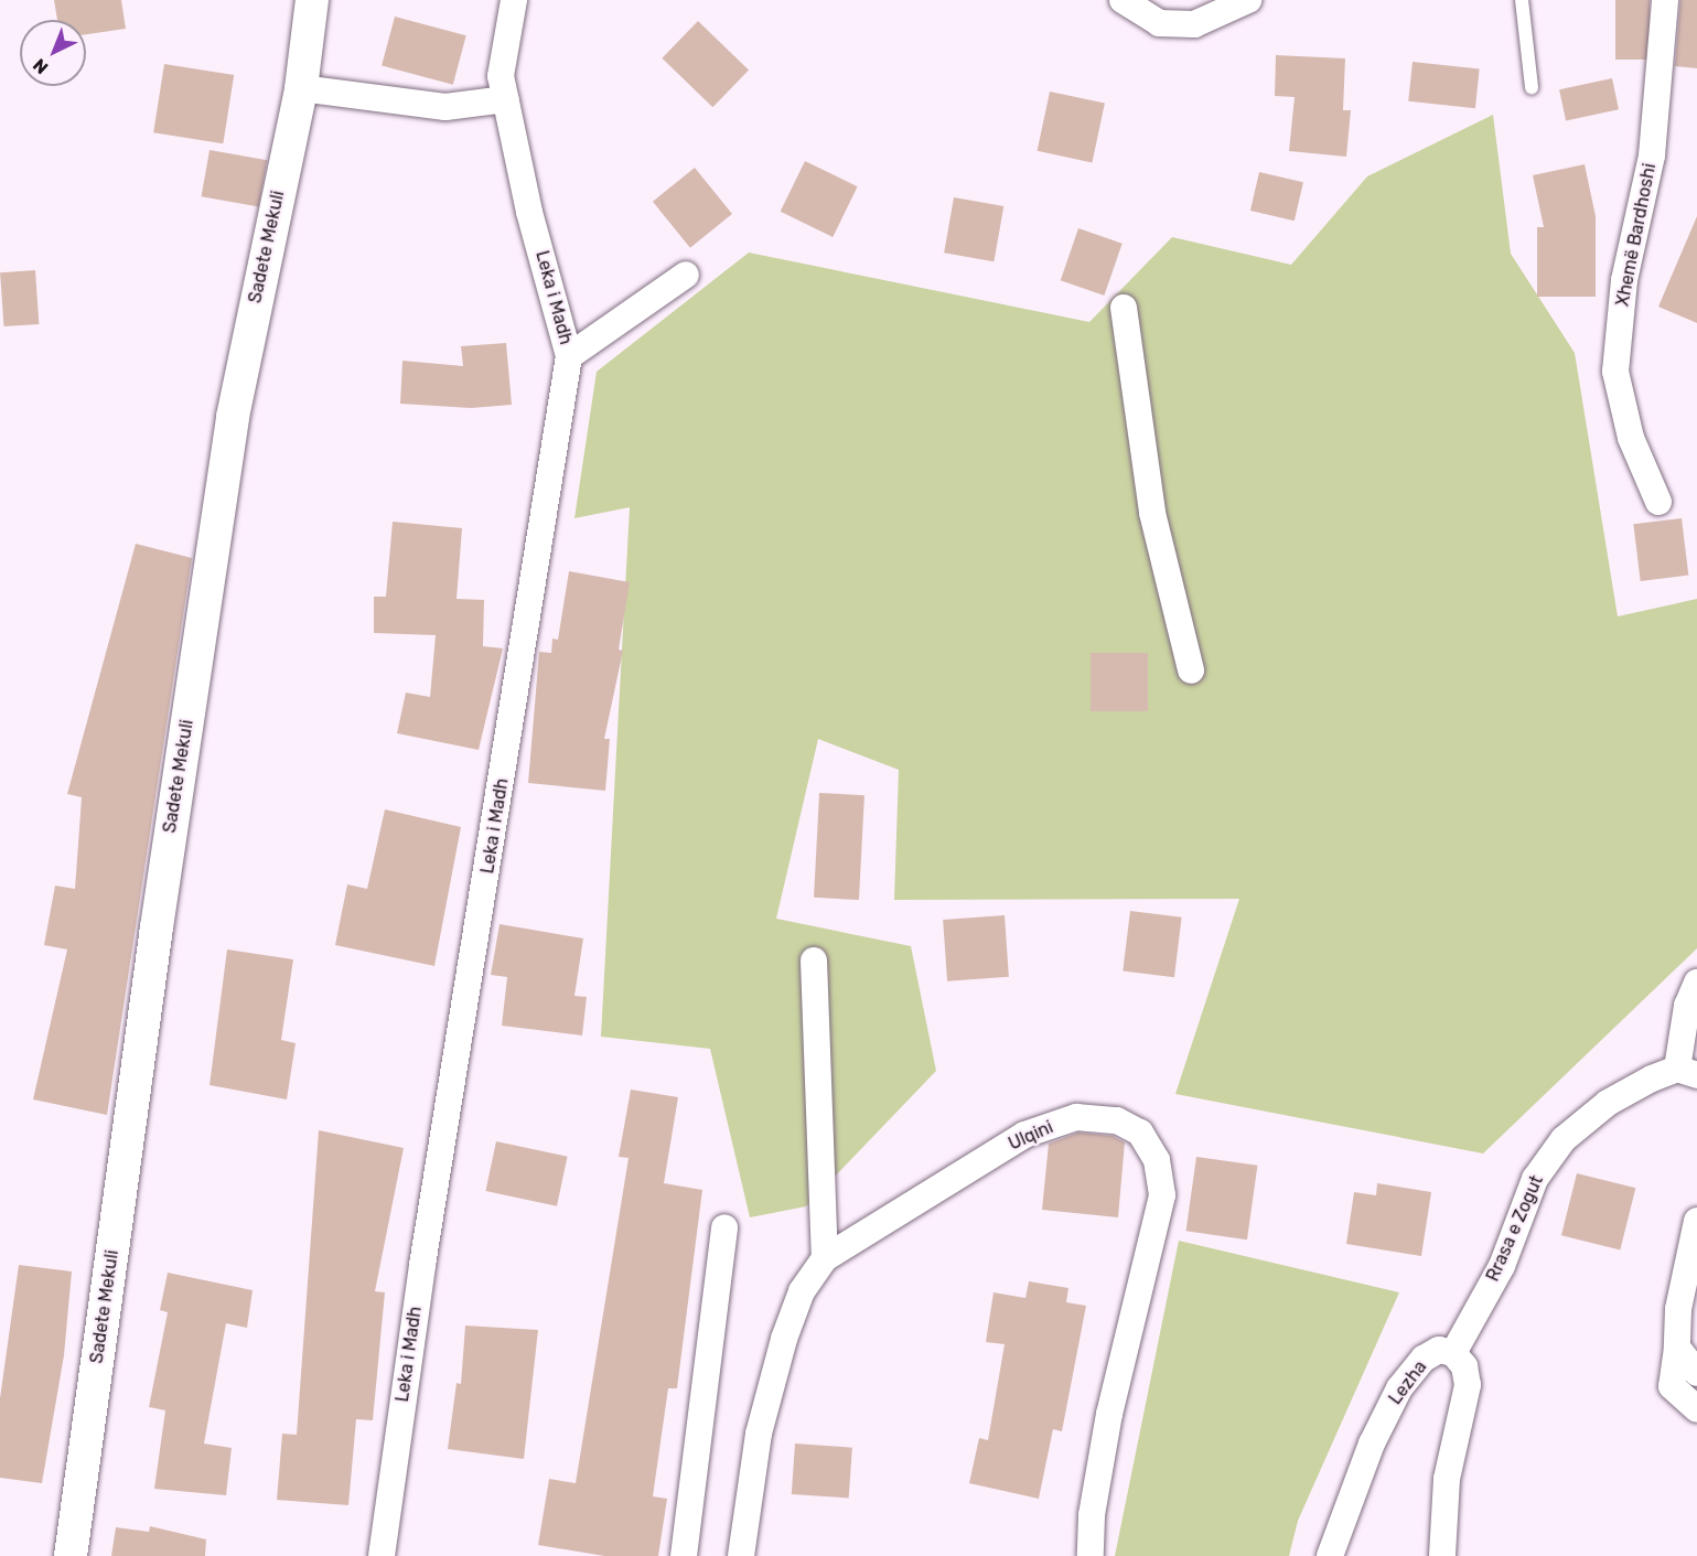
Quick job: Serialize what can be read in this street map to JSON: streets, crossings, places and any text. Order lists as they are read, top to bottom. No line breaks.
{"streets":{"street":["Xhemë Bardhoshi","Sadete Mekuli","Leka i Madh","Ulqini","Rrasa e Zogut","Lezha"]},"crossings":[["Rrasa e Zogut","Lezha"]],"north":"bottom left"}
